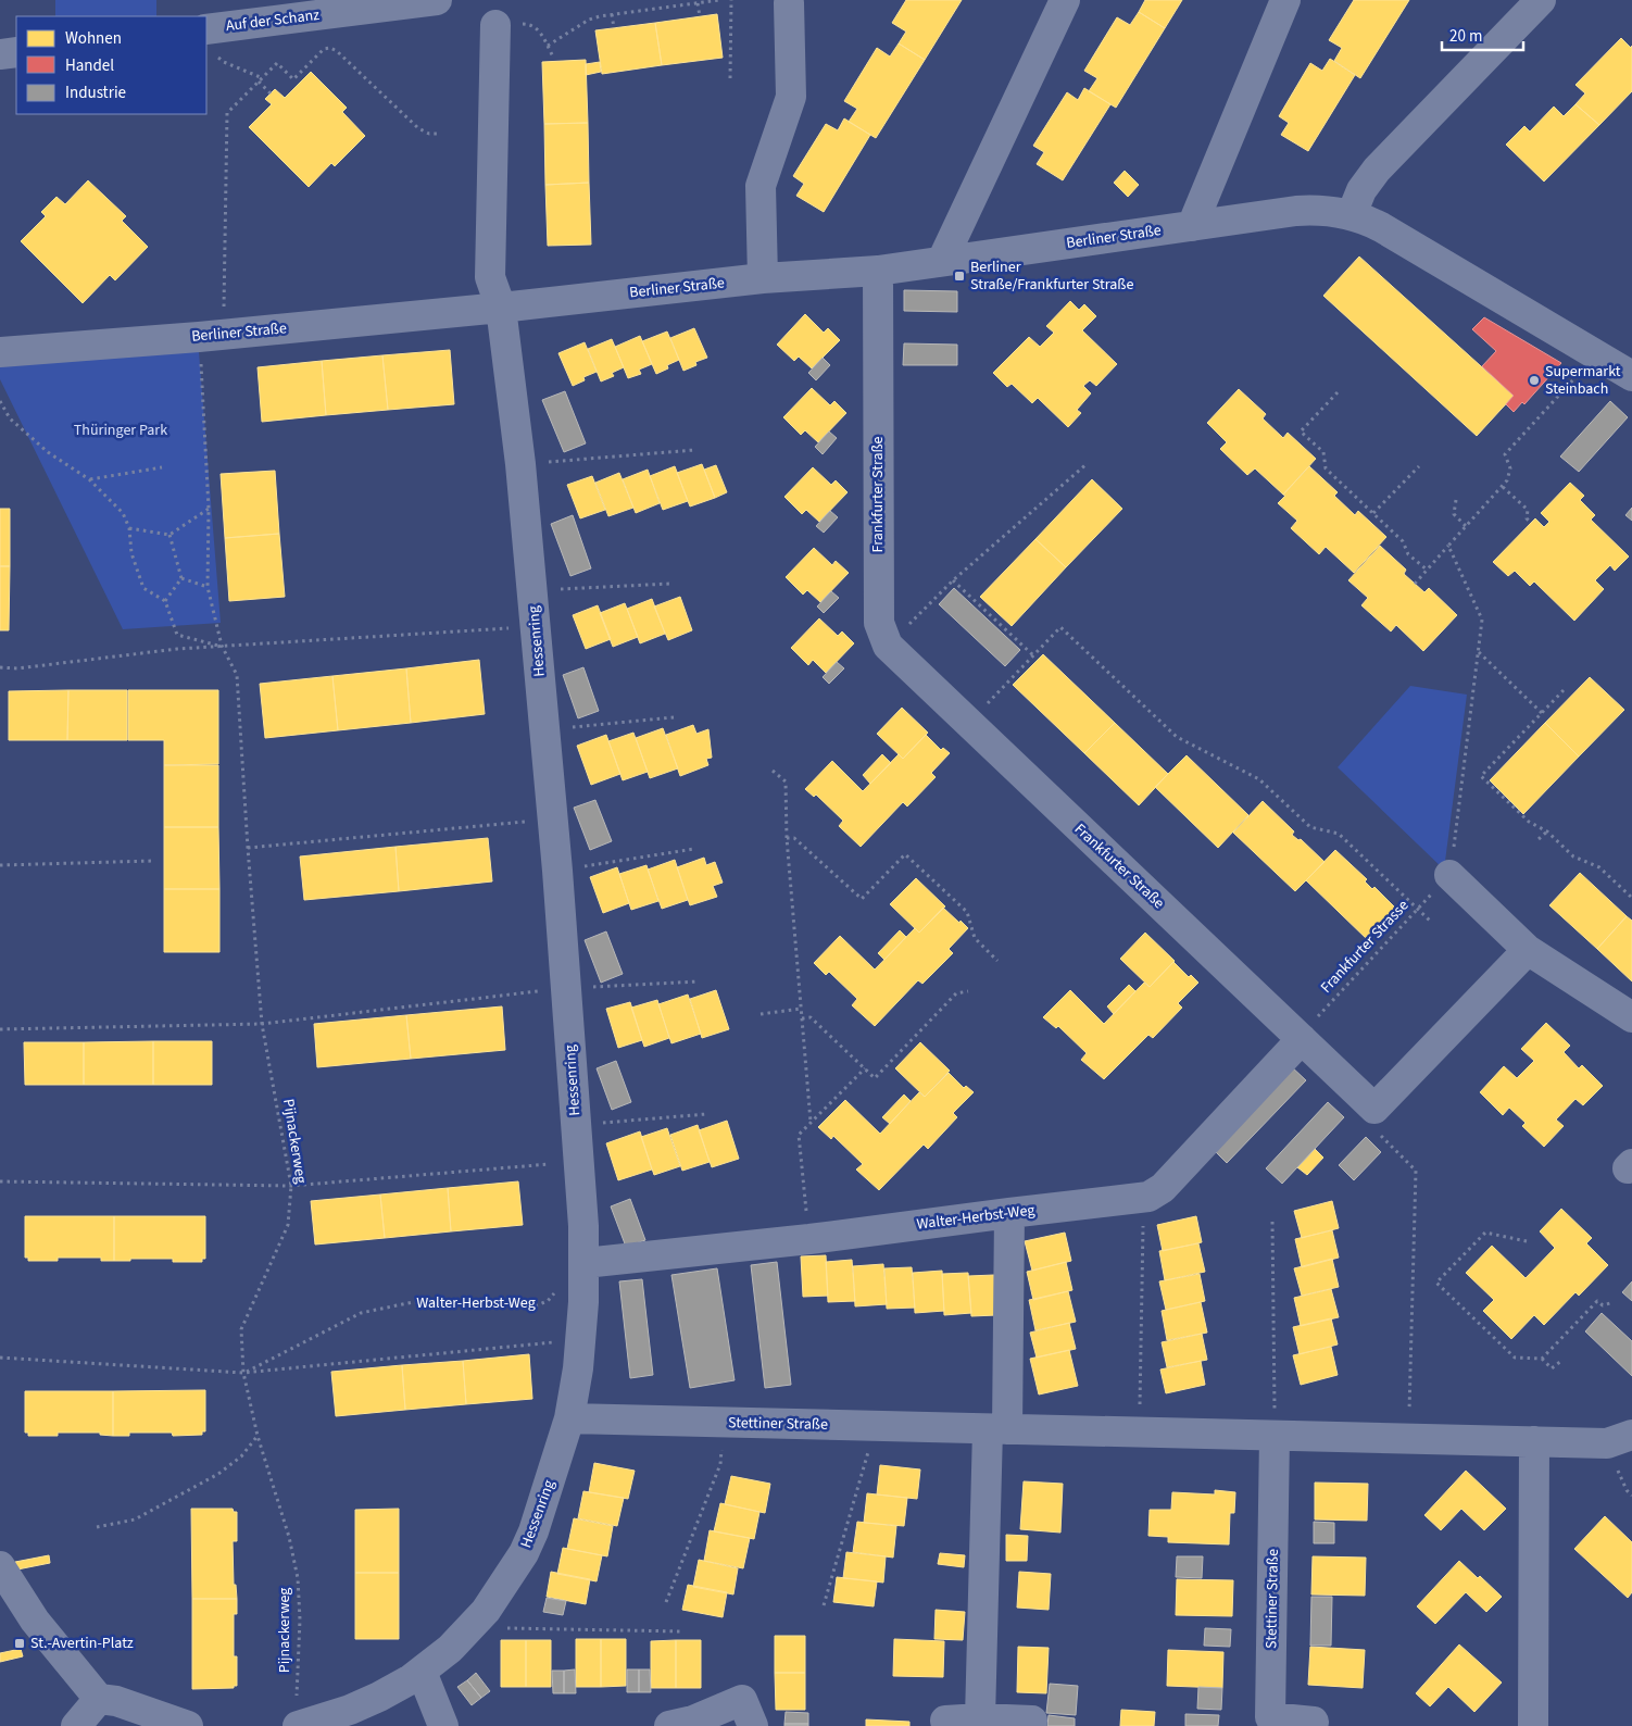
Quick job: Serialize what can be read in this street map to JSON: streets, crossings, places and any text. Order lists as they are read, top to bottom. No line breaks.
{"streets":{"street":["Auf der Schanz","Berliner Straße","Frankfurter Straße","Hessenring","Walter-Herbst-Weg","Stettiner Straße"],"path":["Frankfurter Strasse","Pijnackerweg"]},"crossings":[["Berliner Straße","Frankfurter Straße"],["Berliner Straße","Hessenring"],["Berliner Straße","Pijnackerweg"],["Frankfurter Straße","Frankfurter Strasse"],["Frankfurter Straße","Walter-Herbst-Weg"],["Hessenring","Pijnackerweg"],["Hessenring","Walter-Herbst-Weg"],["Hessenring","Stettiner Straße"],["Frankfurter Strasse","Walter-Herbst-Weg"],["Pijnackerweg","Walter-Herbst-Weg"]],"parks":["Thüringer Park"],"places":{"transit":["Berliner Straße/Frankfurter Straße","St.-Avertin-Platz"],"other":["Supermarkt Steinbach"]},"legend":["Wohnen","Handel","Industrie"],"scale_bar":"20 m"}
